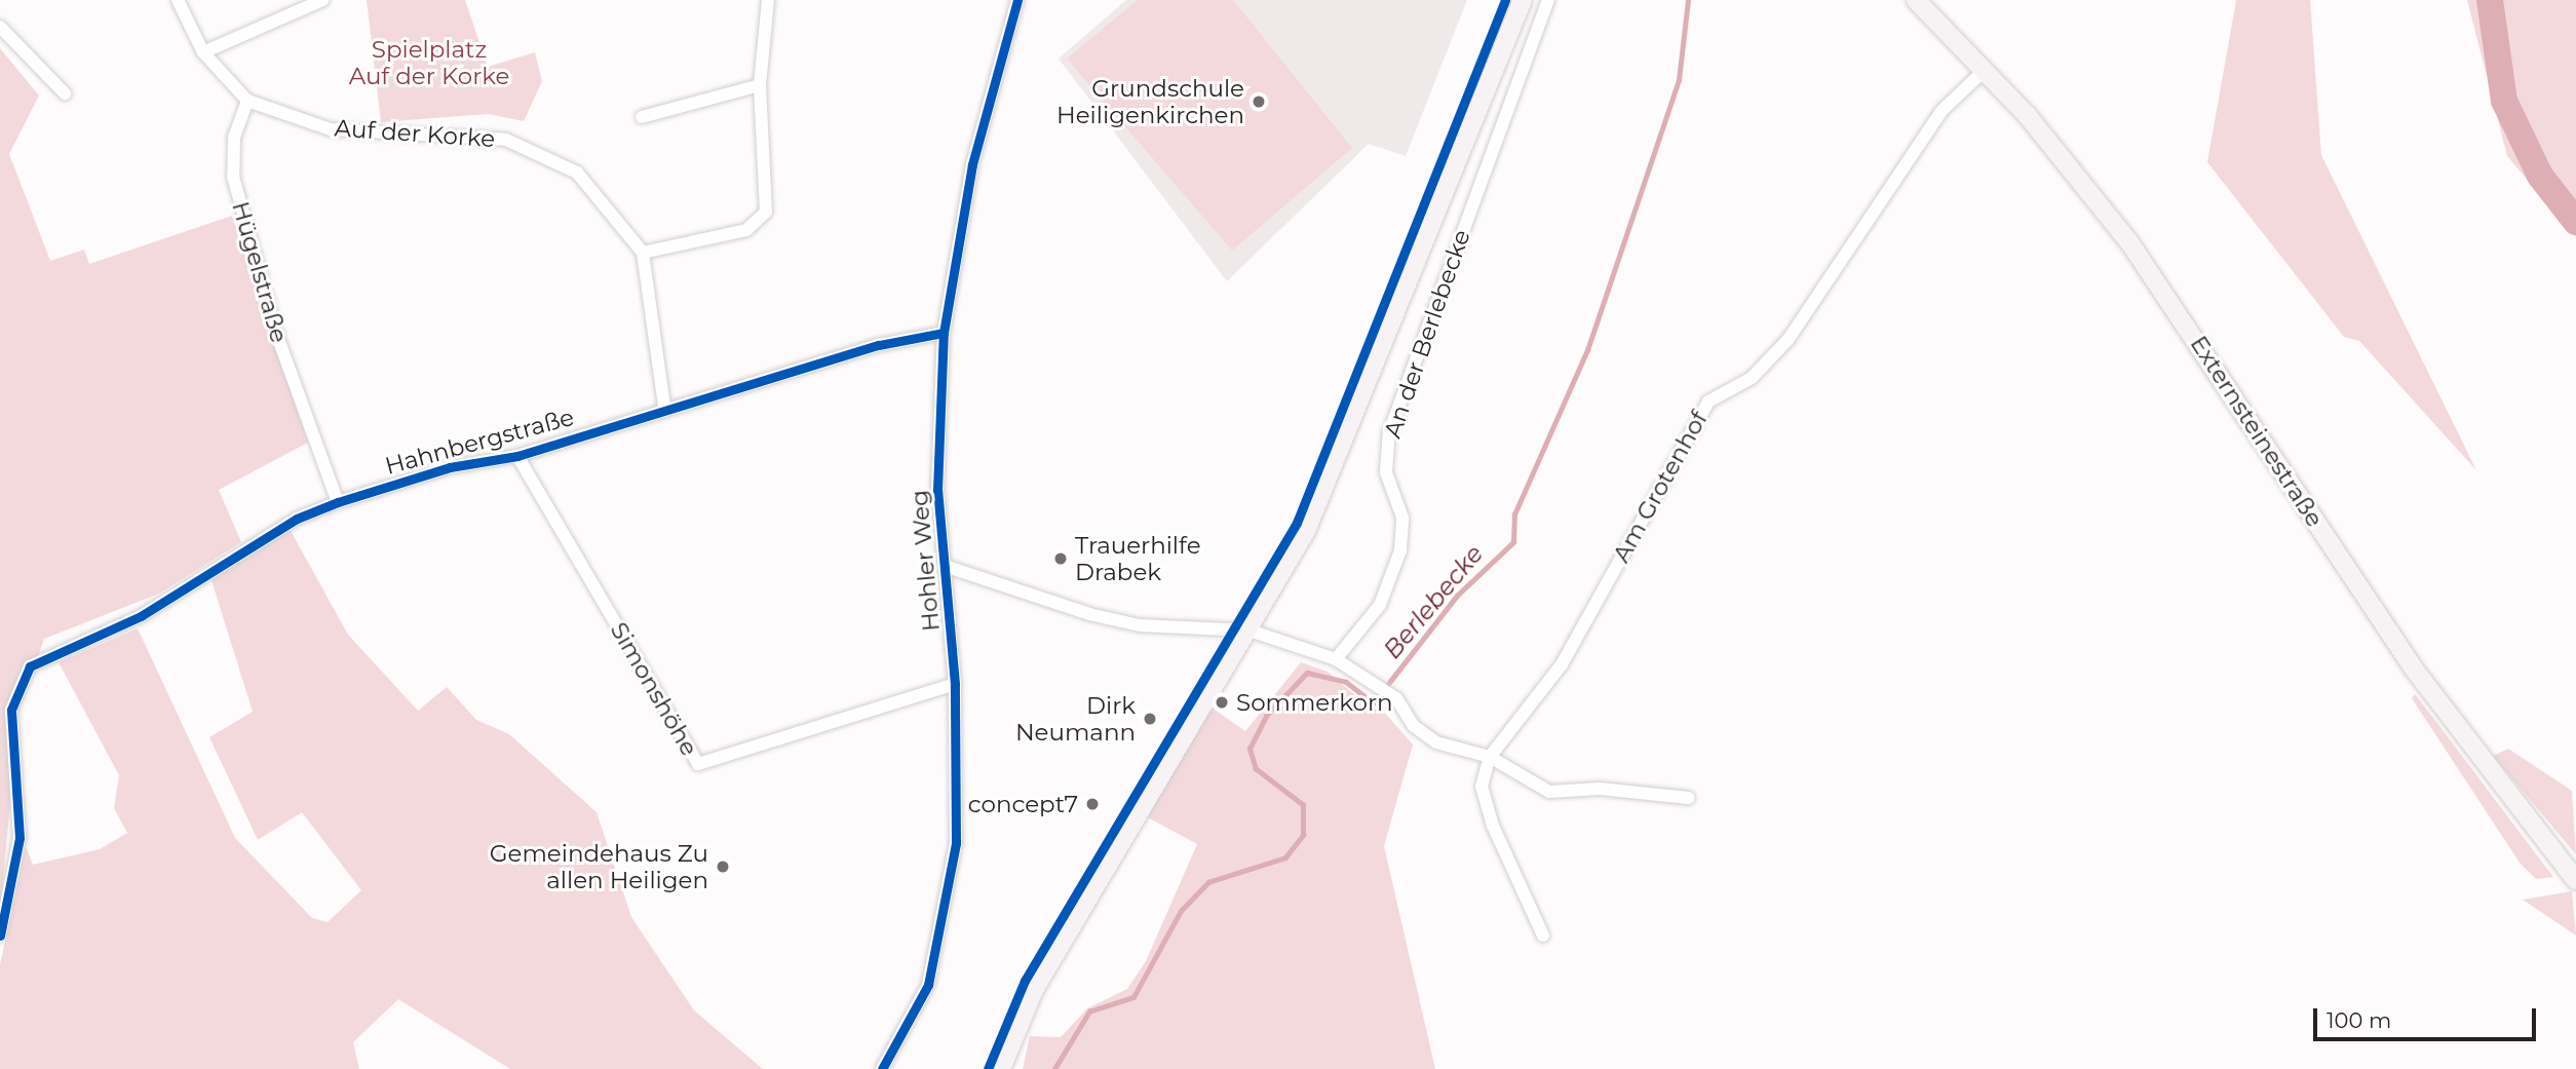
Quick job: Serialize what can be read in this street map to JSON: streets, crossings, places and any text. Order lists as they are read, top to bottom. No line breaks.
{"streets":{"main road":["Externsteinestraße"],"street":["Auf der Korke","Hügelstraße","An der Berlebecke","Hahnbergstraße","Am Grotenhof","Hohler Weg","Simonshöhe"]},"crossings":[["Auf der Korke","Hügelstraße"],["Hügelstraße","Hahnbergstraße"],["Externsteinestraße","Am Grotenhof"],["Hahnbergstraße","Hohler Weg"],["Hahnbergstraße","Simonshöhe"],["Hohler Weg","Simonshöhe"]],"water":["Berlebecke"],"parks":["Spielplatz Auf der Korke"],"places":["Grundschule Heiligenkirchen","Trauerhilfe Drabek","Sommerkorn","Dirk Neumann","concept7","Gemeindehaus Zu allen Heiligen"],"scale_bar":"100 m"}
